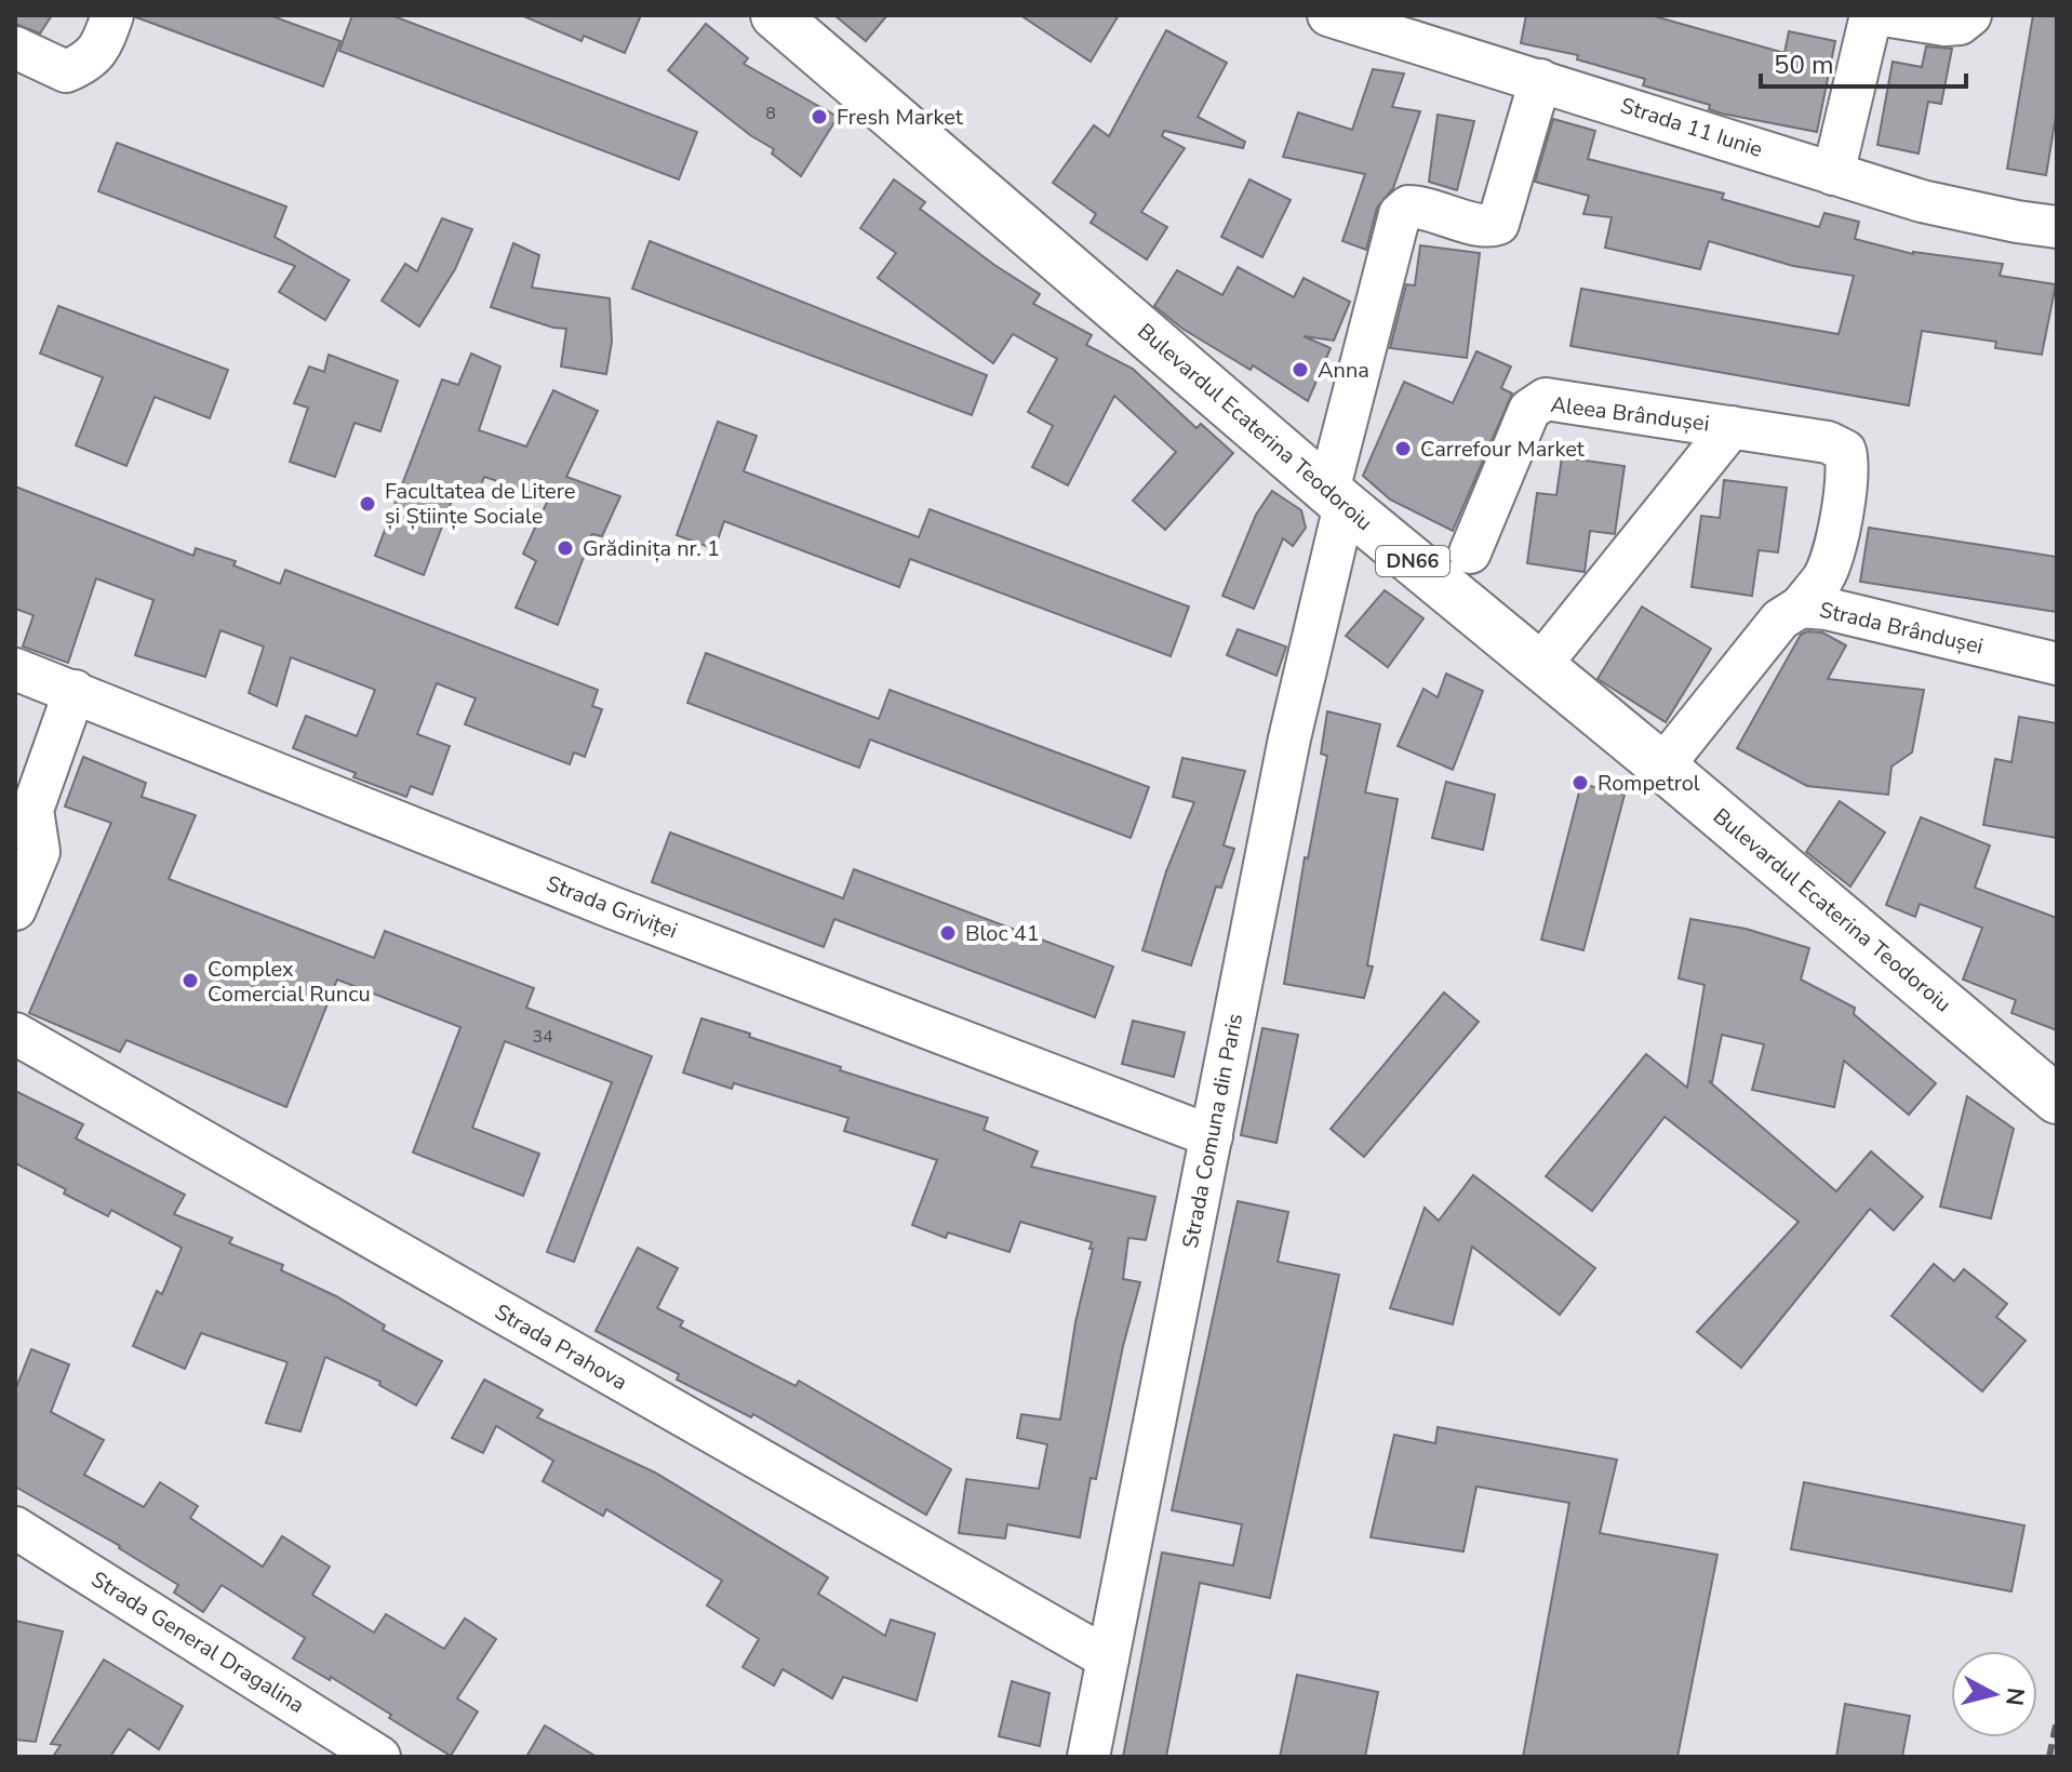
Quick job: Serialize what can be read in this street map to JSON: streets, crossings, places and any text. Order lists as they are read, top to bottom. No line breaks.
{"streets":{"main road":["Bulevardul Ecaterina Teodoroiu","DN66"],"street":["Strada 11 Iunie","Aleea Brândușei","Strada Brândușei","Strada Griviței","Strada Comuna din Paris","Strada Prahova","Strada General Dragalina"]},"crossings":[["Strada 11 Iunie","Strada Comuna din Paris"],["Aleea Brândușei","Bulevardul Ecaterina Teodoroiu"],["Aleea Brândușei","Strada Brândușei"],["Bulevardul Ecaterina Teodoroiu","Strada Brândușei"],["Bulevardul Ecaterina Teodoroiu","Strada Comuna din Paris"],["Strada Griviței","Strada Comuna din Paris"],["Strada Comuna din Paris","Strada Prahova"]],"places":["Fresh Market","Anna","Carrefour Market","Facultatea de Litere și Științe Sociale","Grădinița nr. 1","Rompetrol","Bloc 41","Complex Comercial Runcu"],"house_numbers":["8","34"],"scale_bar":"50 m","north":"right"}
